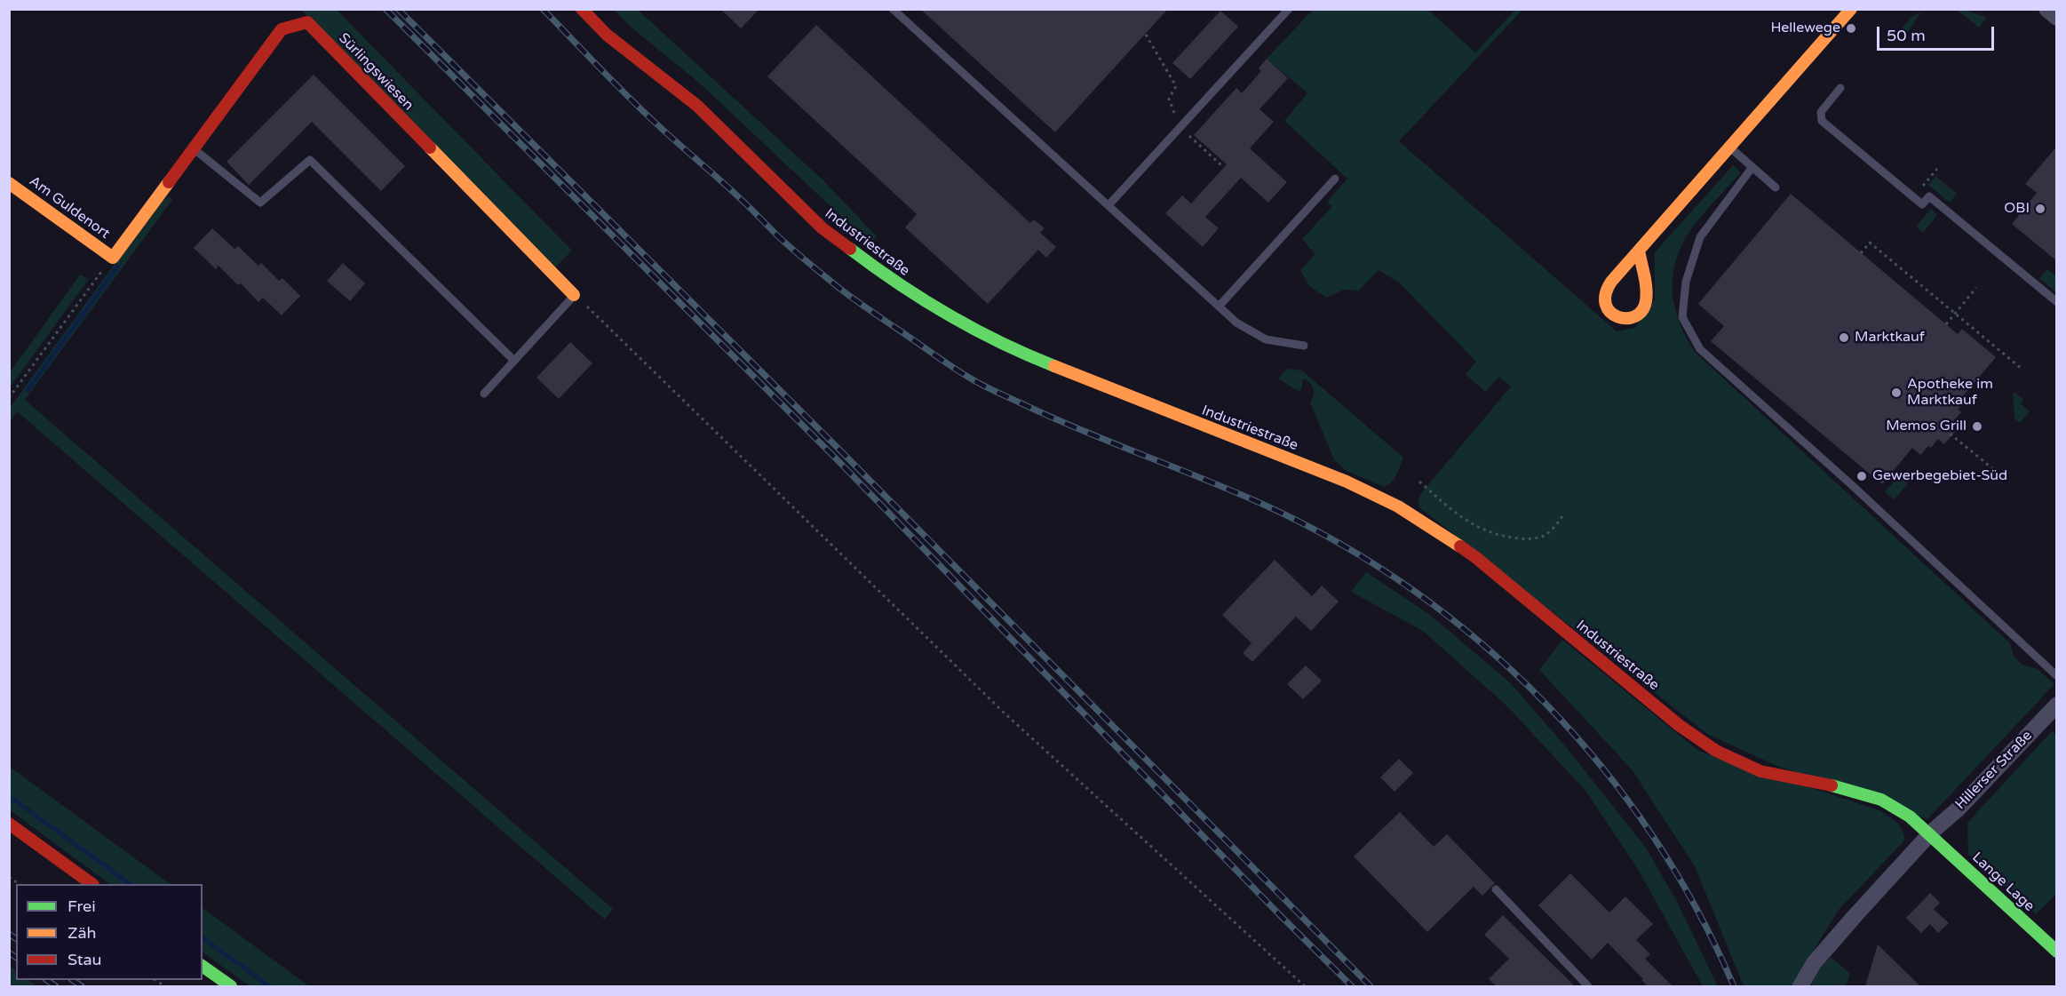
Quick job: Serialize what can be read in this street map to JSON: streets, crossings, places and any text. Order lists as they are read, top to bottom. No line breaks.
{"streets":{"street":["Sürlingswiesen","Am Guldenort","Industriestraße","Hillerser Straße","Lange Lage"]},"crossings":[["Sürlingswiesen","Am Guldenort"],["Industriestraße","Hillerser Straße"],["Industriestraße","Lange Lage"],["Hillerser Straße","Lange Lage"]],"places":["Hellewege","OBI","Marktkauf","Apotheke im Marktkauf","Memos Grill","Gewerbegebiet-Süd"],"legend":["Frei","Zäh","Stau"],"scale_bar":"50 m"}
